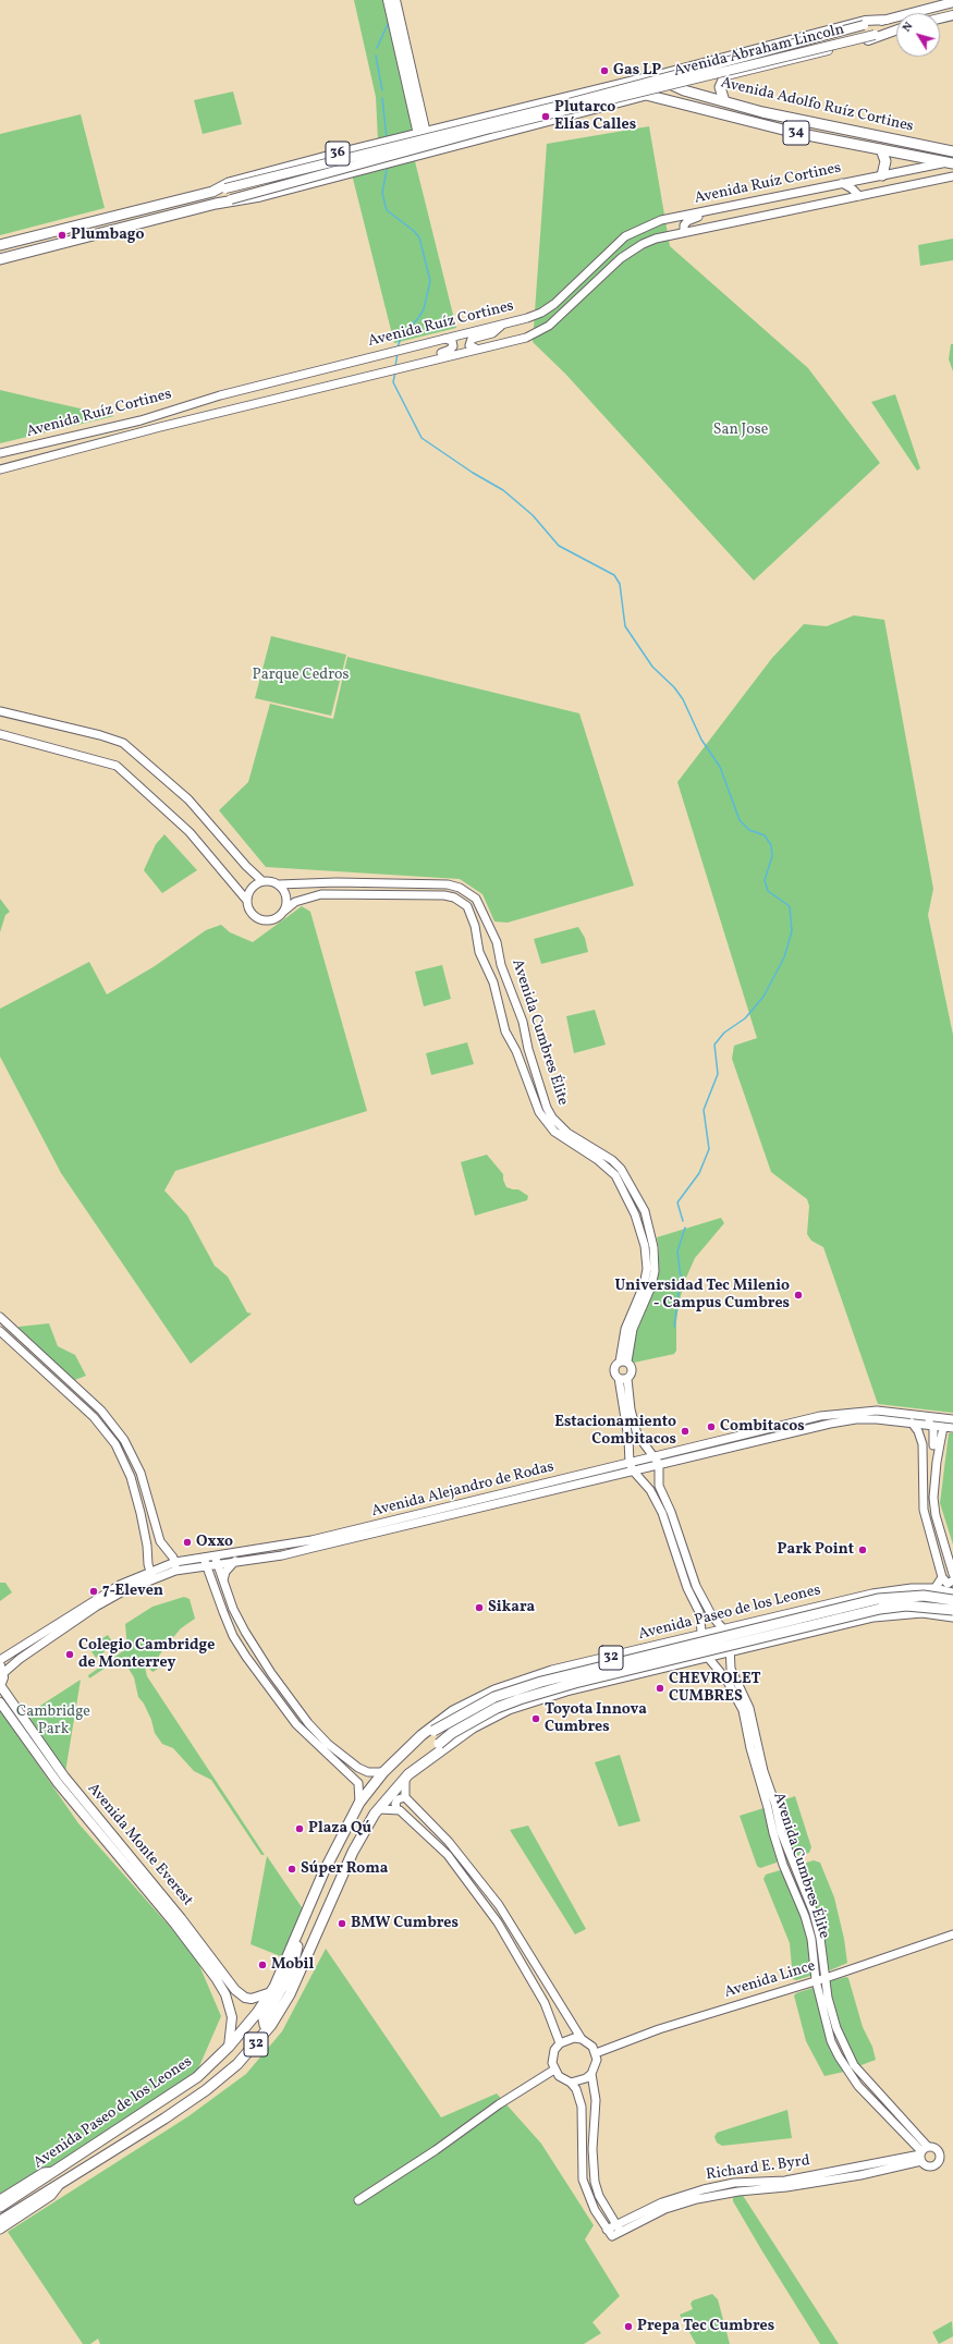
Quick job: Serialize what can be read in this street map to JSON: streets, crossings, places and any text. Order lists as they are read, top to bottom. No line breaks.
{"streets":{"main road":["Avenida Abraham Lincoln","Avenida Adolfo Ruíz Cortines","34","36","Avenida Paseo de los Leones","32","Avenida Monte Everest"],"street":["Avenida Ruíz Cortines","Avenida Cumbres Élite","Avenida Alejandro de Rodas","Avenida Lince","Richard E. Byrd"]},"crossings":[["Avenida Abraham Lincoln","Avenida Adolfo Ruíz Cortines"],["Avenida Abraham Lincoln","34"],["Avenida Abraham Lincoln","36"],["Avenida Adolfo Ruíz Cortines","34"],["Avenida Adolfo Ruíz Cortines","Avenida Ruíz Cortines"],["Avenida Cumbres Élite","Avenida Paseo de los Leones"],["Avenida Cumbres Élite","Avenida Lince"],["Avenida Cumbres Élite","Richard E. Byrd"],["Avenida Paseo de los Leones","Avenida Monte Everest"],["Avenida Lince","Richard E. Byrd"]],"parks":["San Jose","Parque Cedros","Cambridge Park"],"places":["Gas LP","Plutarco Elías Calles","Plumbago","Universidad Tec Milenio - Campus Cumbres","Combitacos","Estacionamiento Combitacos","Oxxo","Park Point","7-Eleven","Sikara","Colegio Cambridge de Monterrey","CHEVROLET CUMBRES","Toyota Innova Cumbres","Plaza Qú","Súper Roma","BMW Cumbres","Mobil","Prepa Tec Cumbres"],"north":"top left"}
